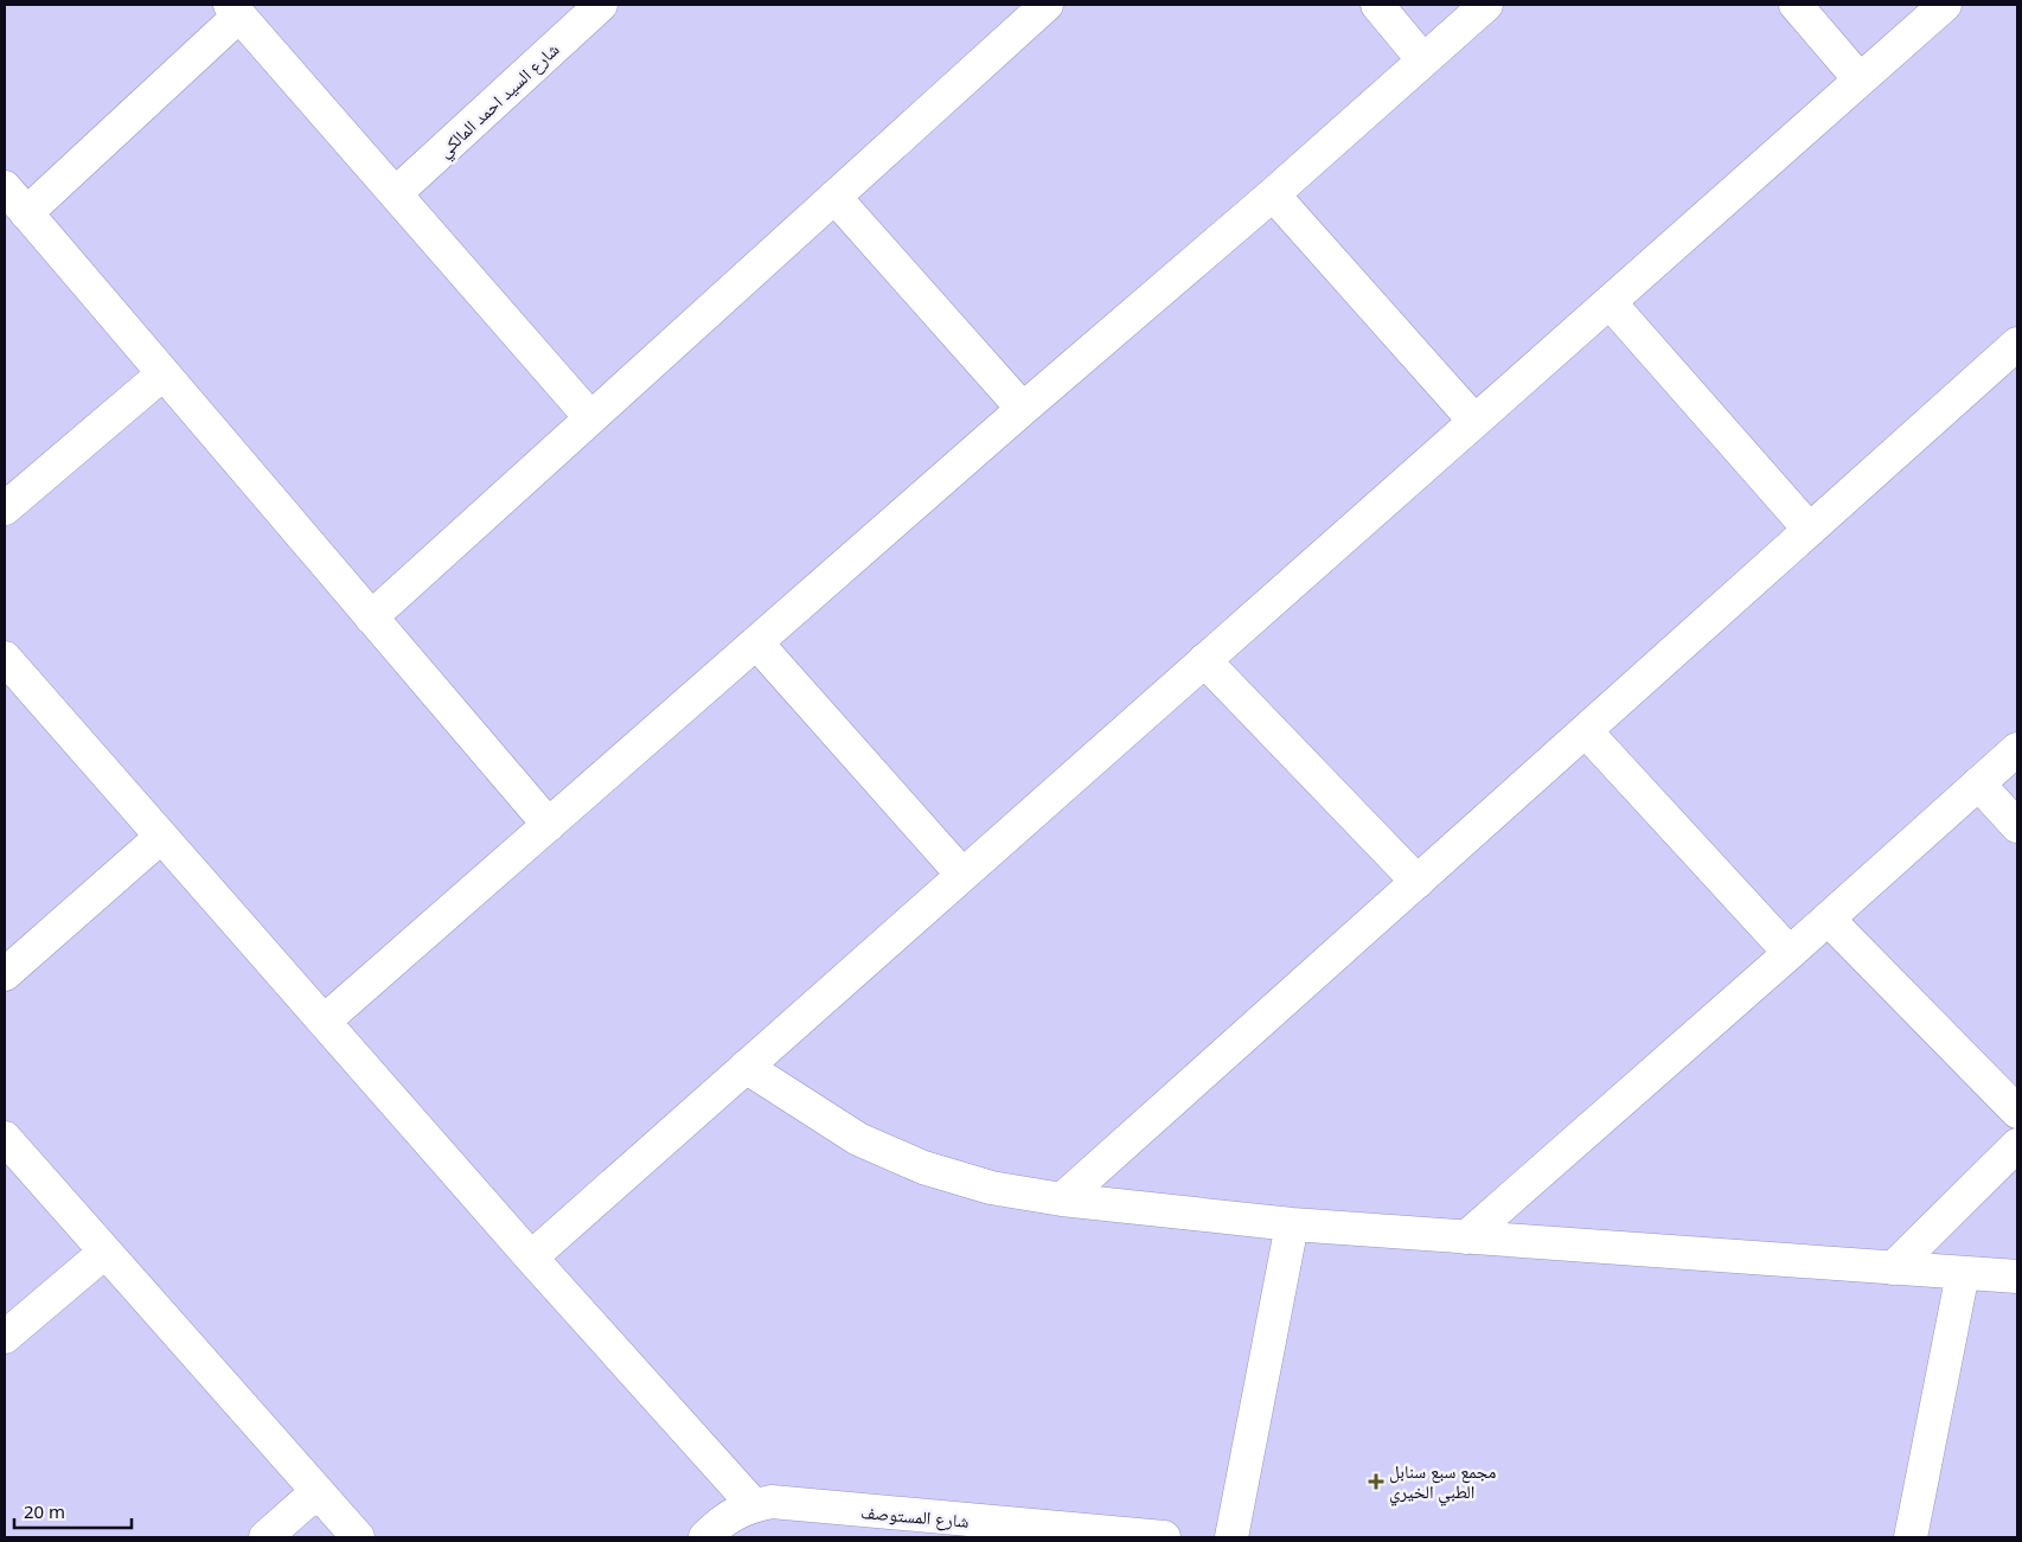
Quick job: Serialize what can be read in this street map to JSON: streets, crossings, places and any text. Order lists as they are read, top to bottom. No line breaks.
{"streets":{"street":["شارع السيد احمد المالكي","شارع المستوصف"]},"places":{"health":["مجمع سبع سنابل الطبي الخيري"]},"scale_bar":"20 m"}
